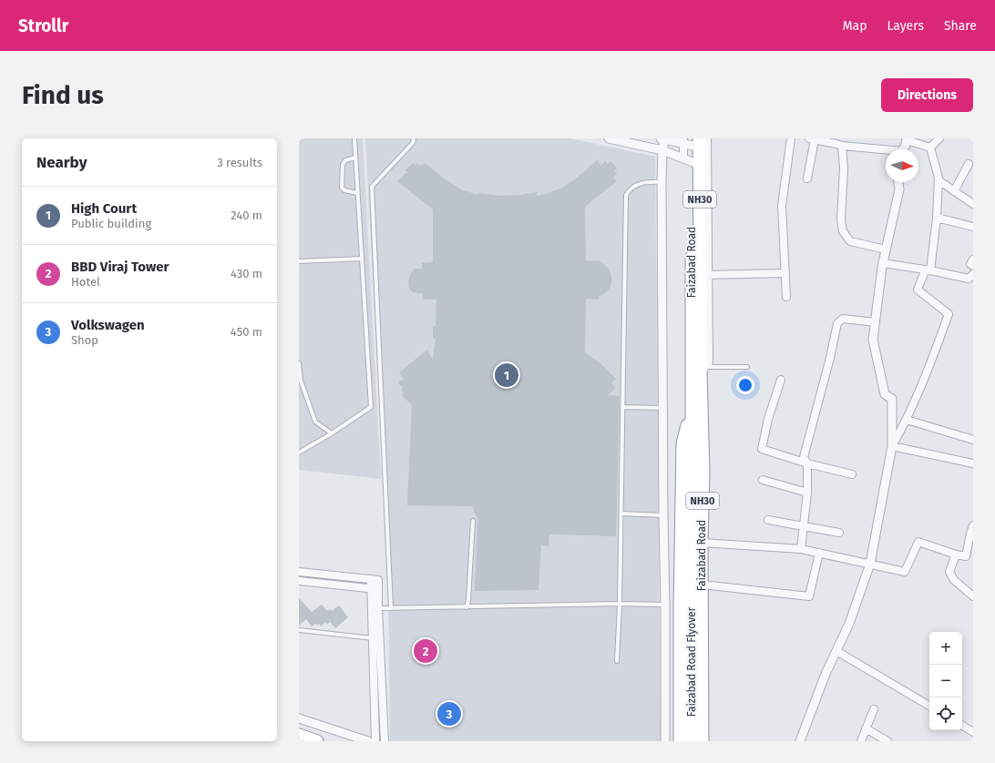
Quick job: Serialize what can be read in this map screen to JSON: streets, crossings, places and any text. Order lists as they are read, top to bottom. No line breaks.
{"streets":{"highway":["NH30","Faizabad Road","Faizabad Road Flyover"]},"crossings":[["NH30","Faizabad Road"],["NH30","Faizabad Road Flyover"],["Faizabad Road","Faizabad Road Flyover"]],"north":"right","page":{"header":"Strollr","nav":["Map","Layers","Share"],"buttons":"Directions","title":"Find us","heading":["Nearby","3 results"],"list":[{"mark":"1","name":"High Court","note":"Public building","value":"240 m"},{"mark":"2","name":"BBD Viraj Tower","note":"Hotel","value":"430 m"},{"mark":"3","name":"Volkswagen","note":"Shop","value":"450 m"}],"pins":["1","2","3"],"map_buttons":["+","−"]}}
